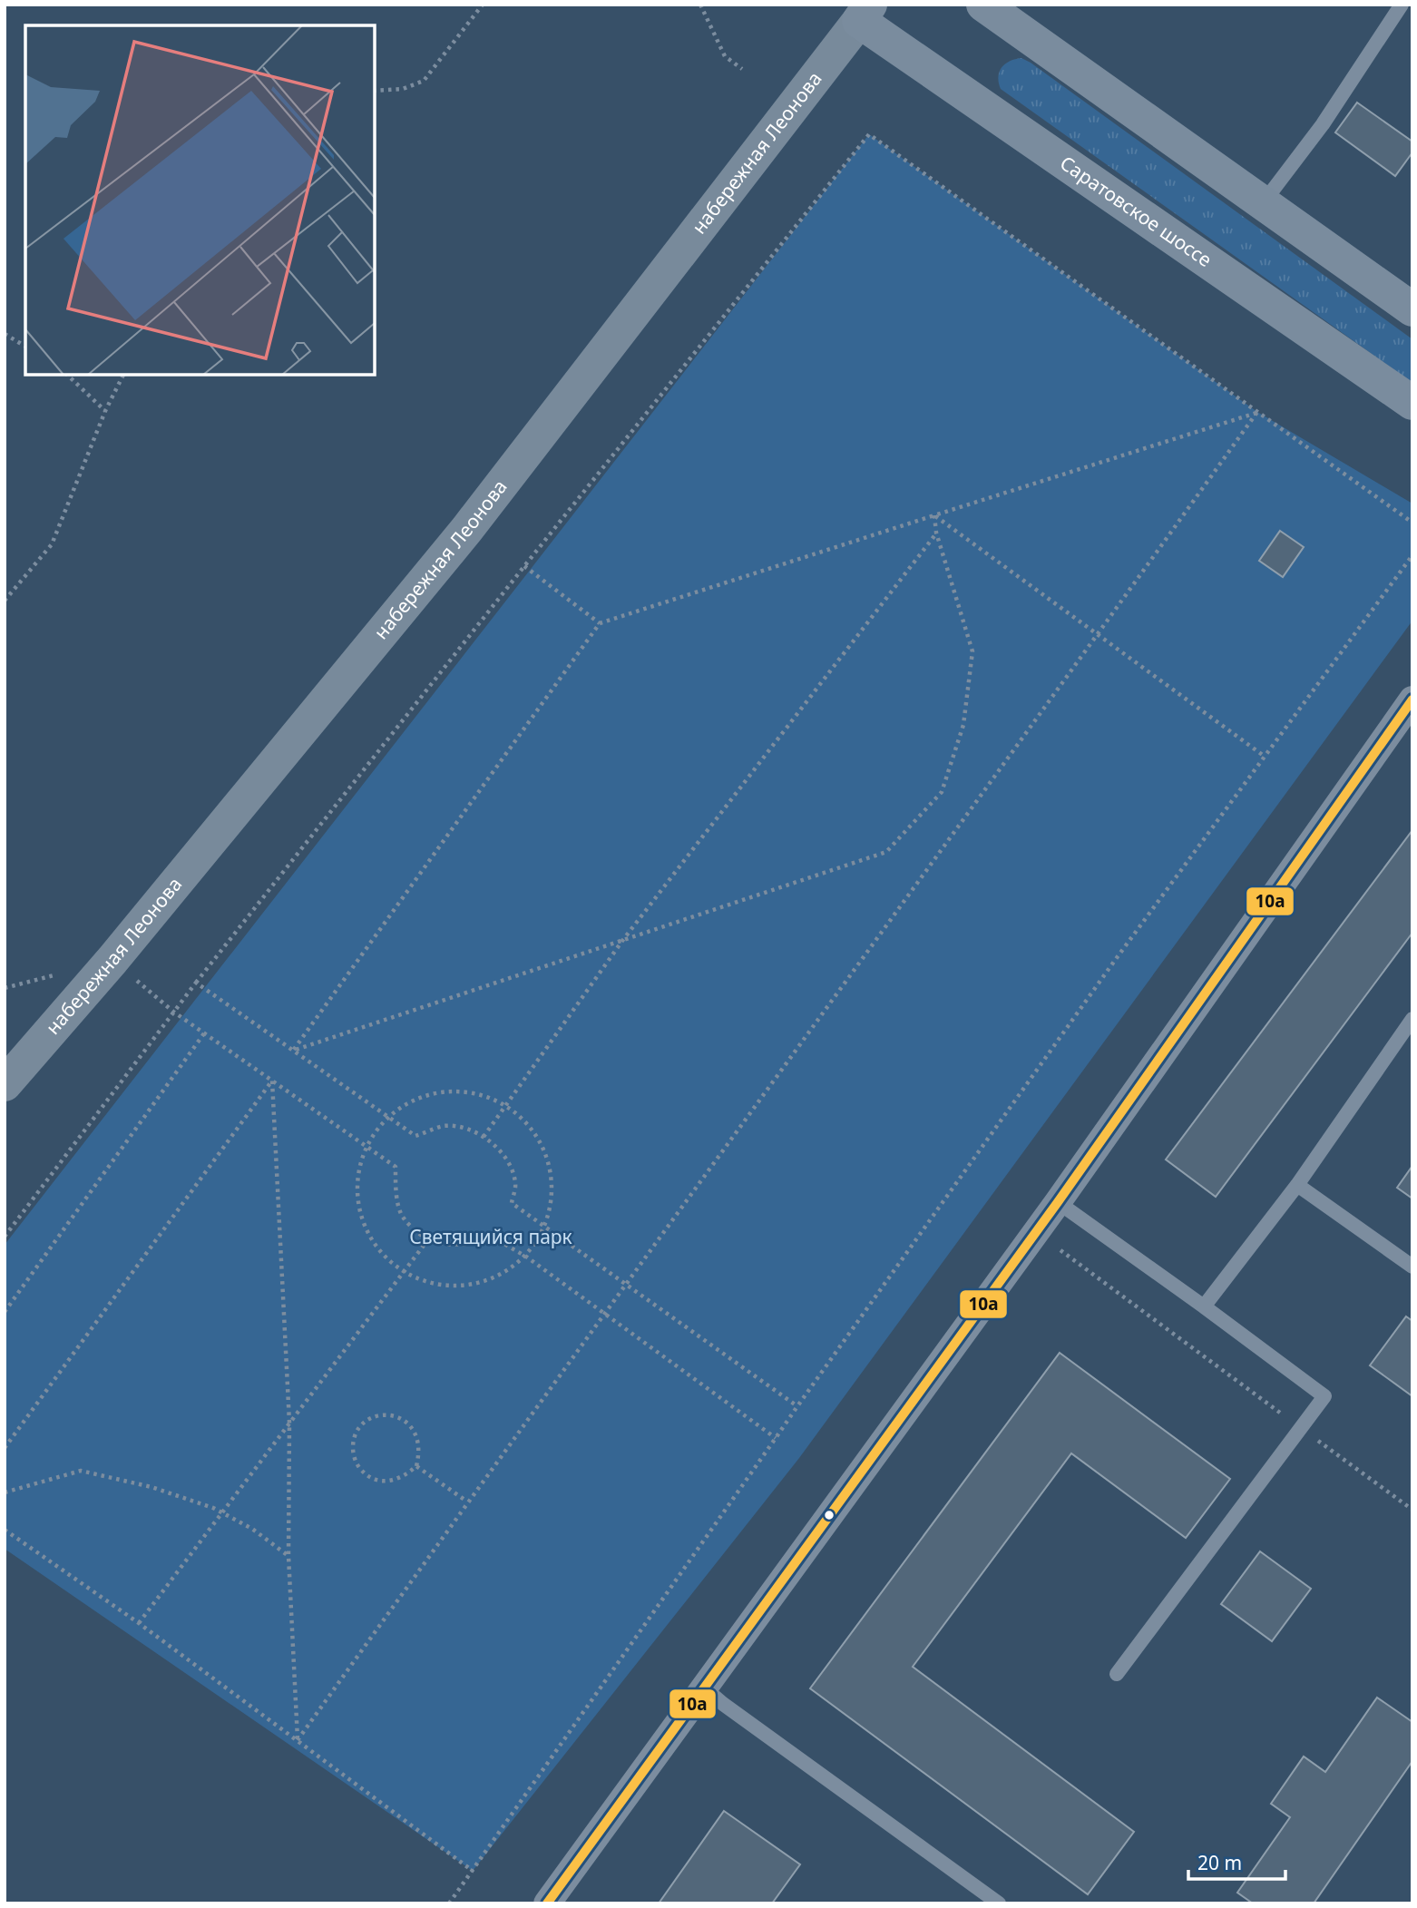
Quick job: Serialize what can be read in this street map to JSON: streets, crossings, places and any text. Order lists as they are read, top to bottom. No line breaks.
{"streets":{"main road":["набережная Леонова","Саратовское шоссе"]},"crossings":[["набережная Леонова","Саратовское шоссе"]],"parks":["Светящийся парк"],"lines":["transit line 10а"],"scale_bar":"20 m"}
